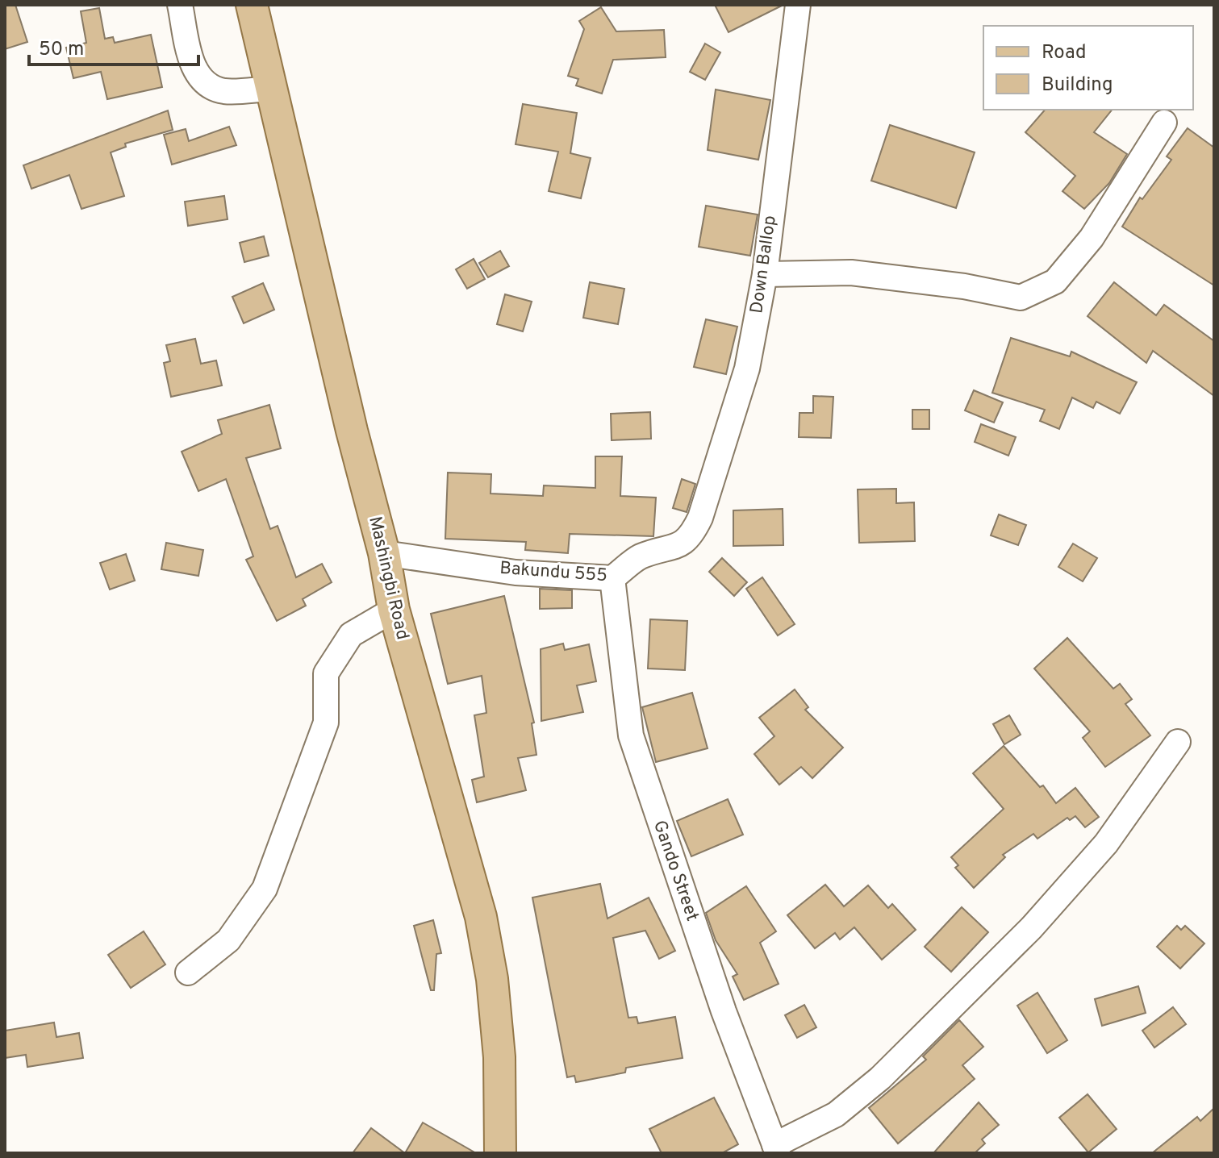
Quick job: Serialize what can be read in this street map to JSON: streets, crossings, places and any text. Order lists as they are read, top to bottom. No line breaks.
{"streets":{"main road":["Mashingbi Road"],"street":["Down Ballop","Bakundu 555","Gando Street"]},"crossings":[["Down Ballop","Bakundu 555"],["Bakundu 555","Mashingbi Road"],["Bakundu 555","Gando Street"]],"legend":["Road","Building"],"scale_bar":"50 m"}
